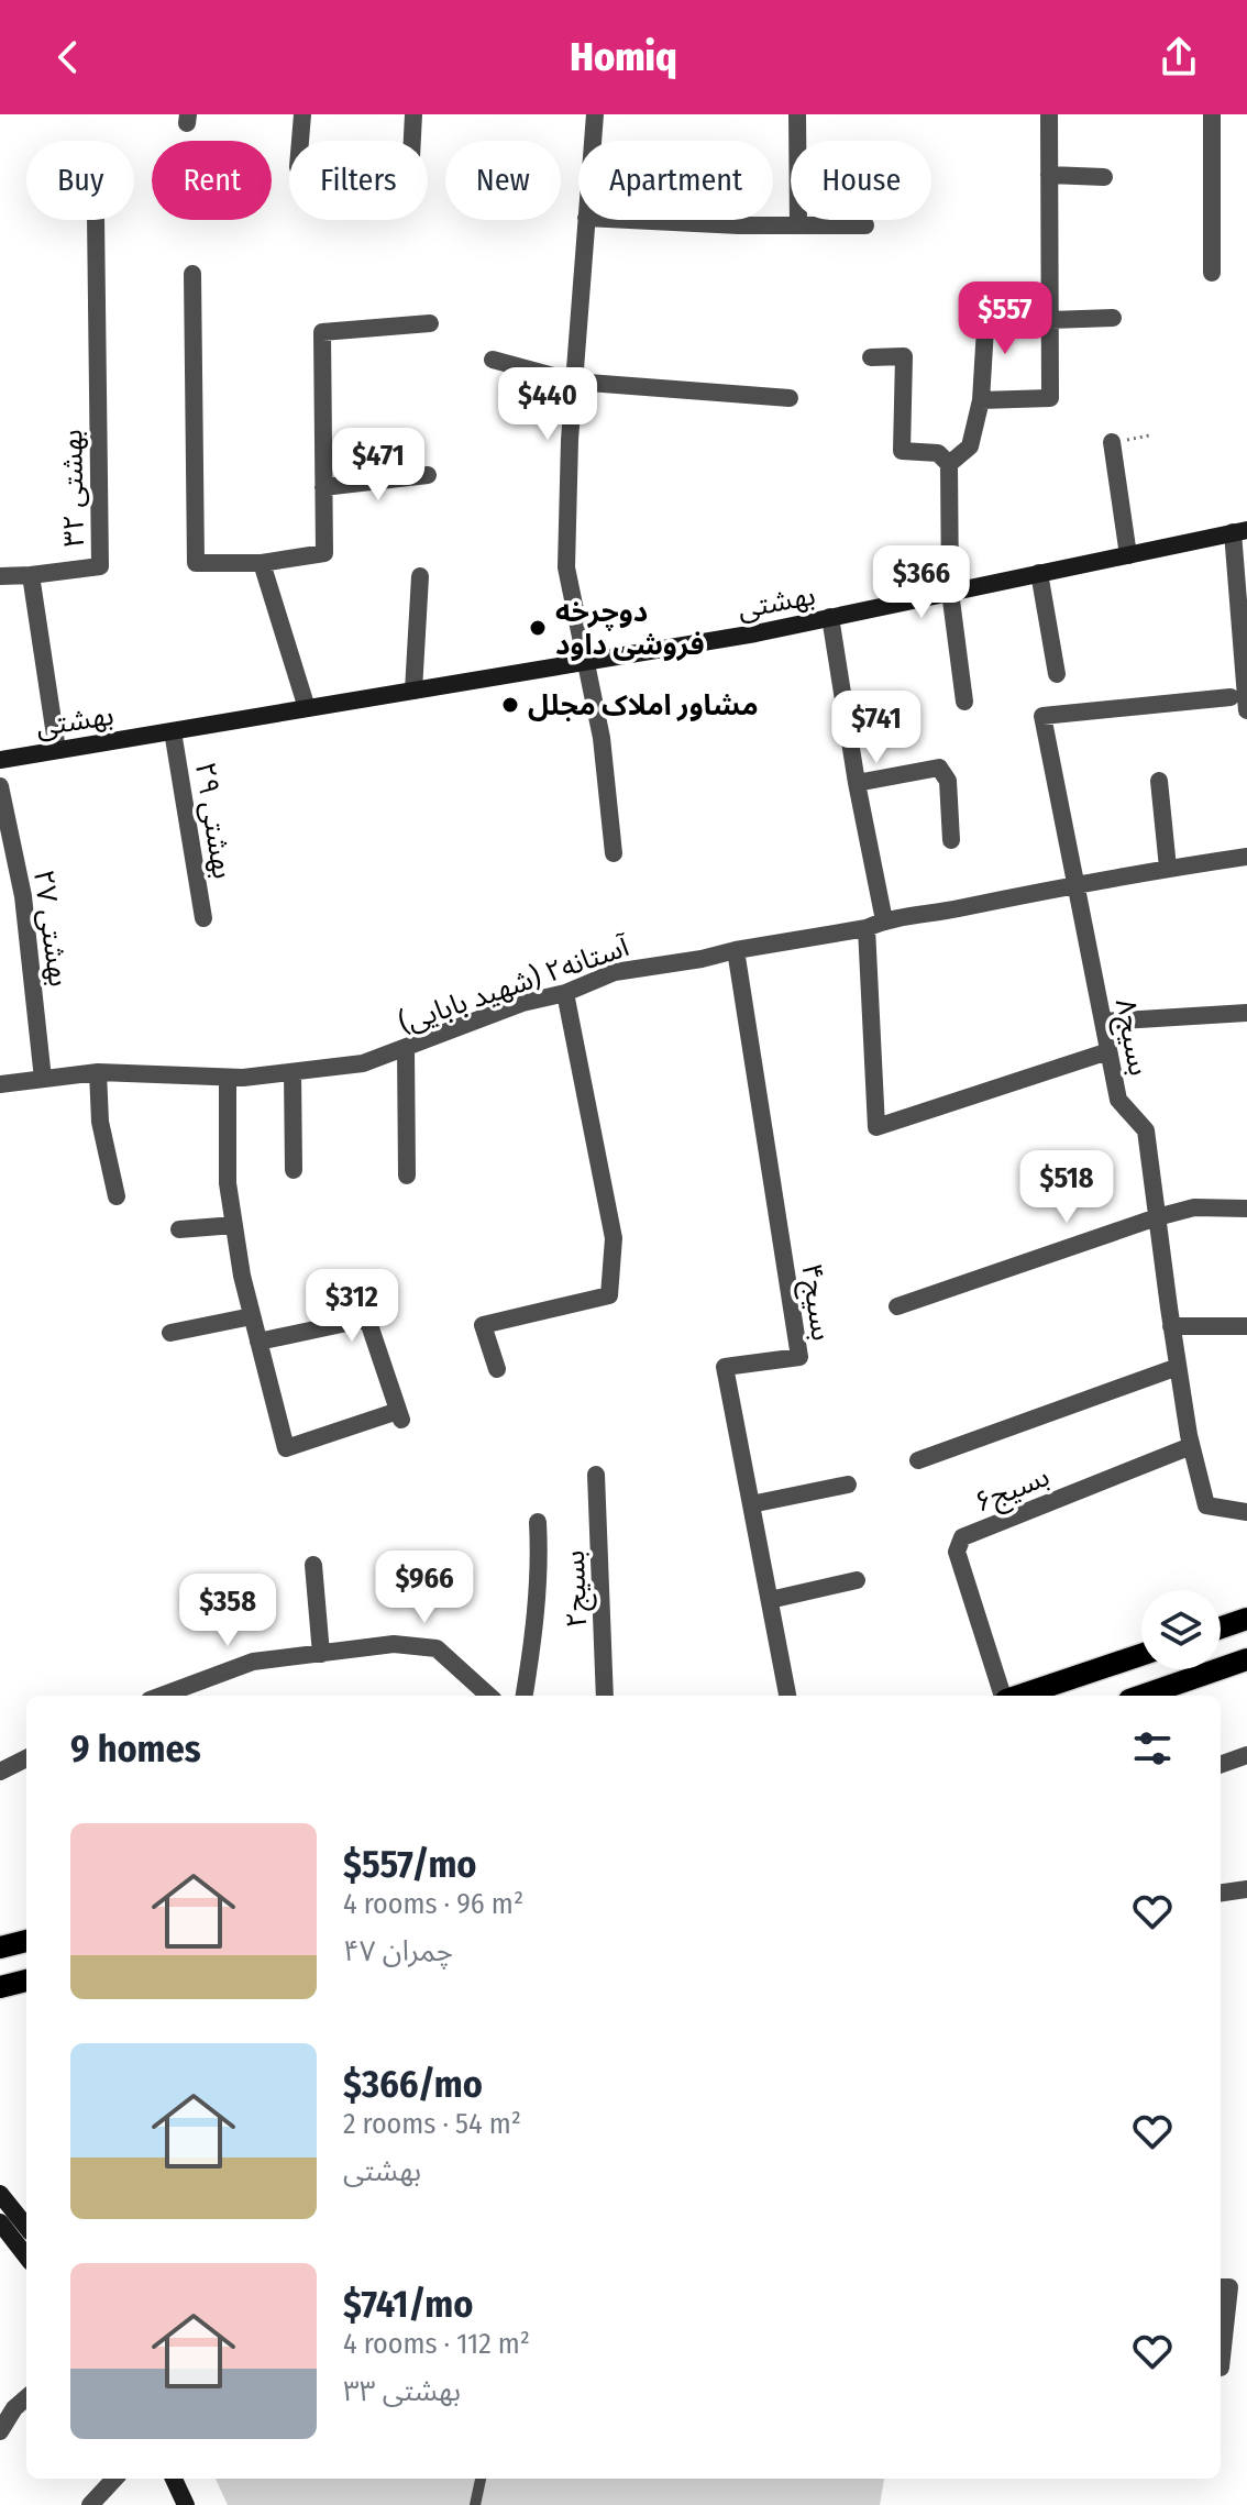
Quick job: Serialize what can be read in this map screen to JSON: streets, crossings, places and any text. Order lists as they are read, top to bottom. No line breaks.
{"streets":{"main road":["بهشتی"],"street":["بهشتی ۳۲","بهشتی ۲۹","بهشتی ۲۷","آستانه۲ (شهید بابایی)","بسیج۸","بسیج۴","بسیج۶","بسیج۲"]},"crossings":[["بهشتی ۳۲","بهشتی"],["بهشتی","بهشتی ۲۹"],["بهشتی ۲۷","آستانه۲ (شهید بابایی)"],["آستانه۲ (شهید بابایی)","بسیج۸"],["آستانه۲ (شهید بابایی)","بسیج۴"],["بسیج۸","بسیج۶"]],"places":["دوچرخه فروشی داود","مشاور املاک مجلل"],"page":{"header":"Homiq","chip":["Buy","Rent","Filters","New","Apartment","House"],"price":["$557","$440","$471","$366","$741","$518","$312","$966","$358"],"heading":"9 homes","list":[{"name":"$557/mo","note":"4 rooms · 96 m² · چمران ۴۷"},{"name":"$366/mo","note":"2 rooms · 54 m² · بهشتی"},{"name":"$741/mo","note":"4 rooms · 112 m² · بهشتی ۳۳"}]}}
